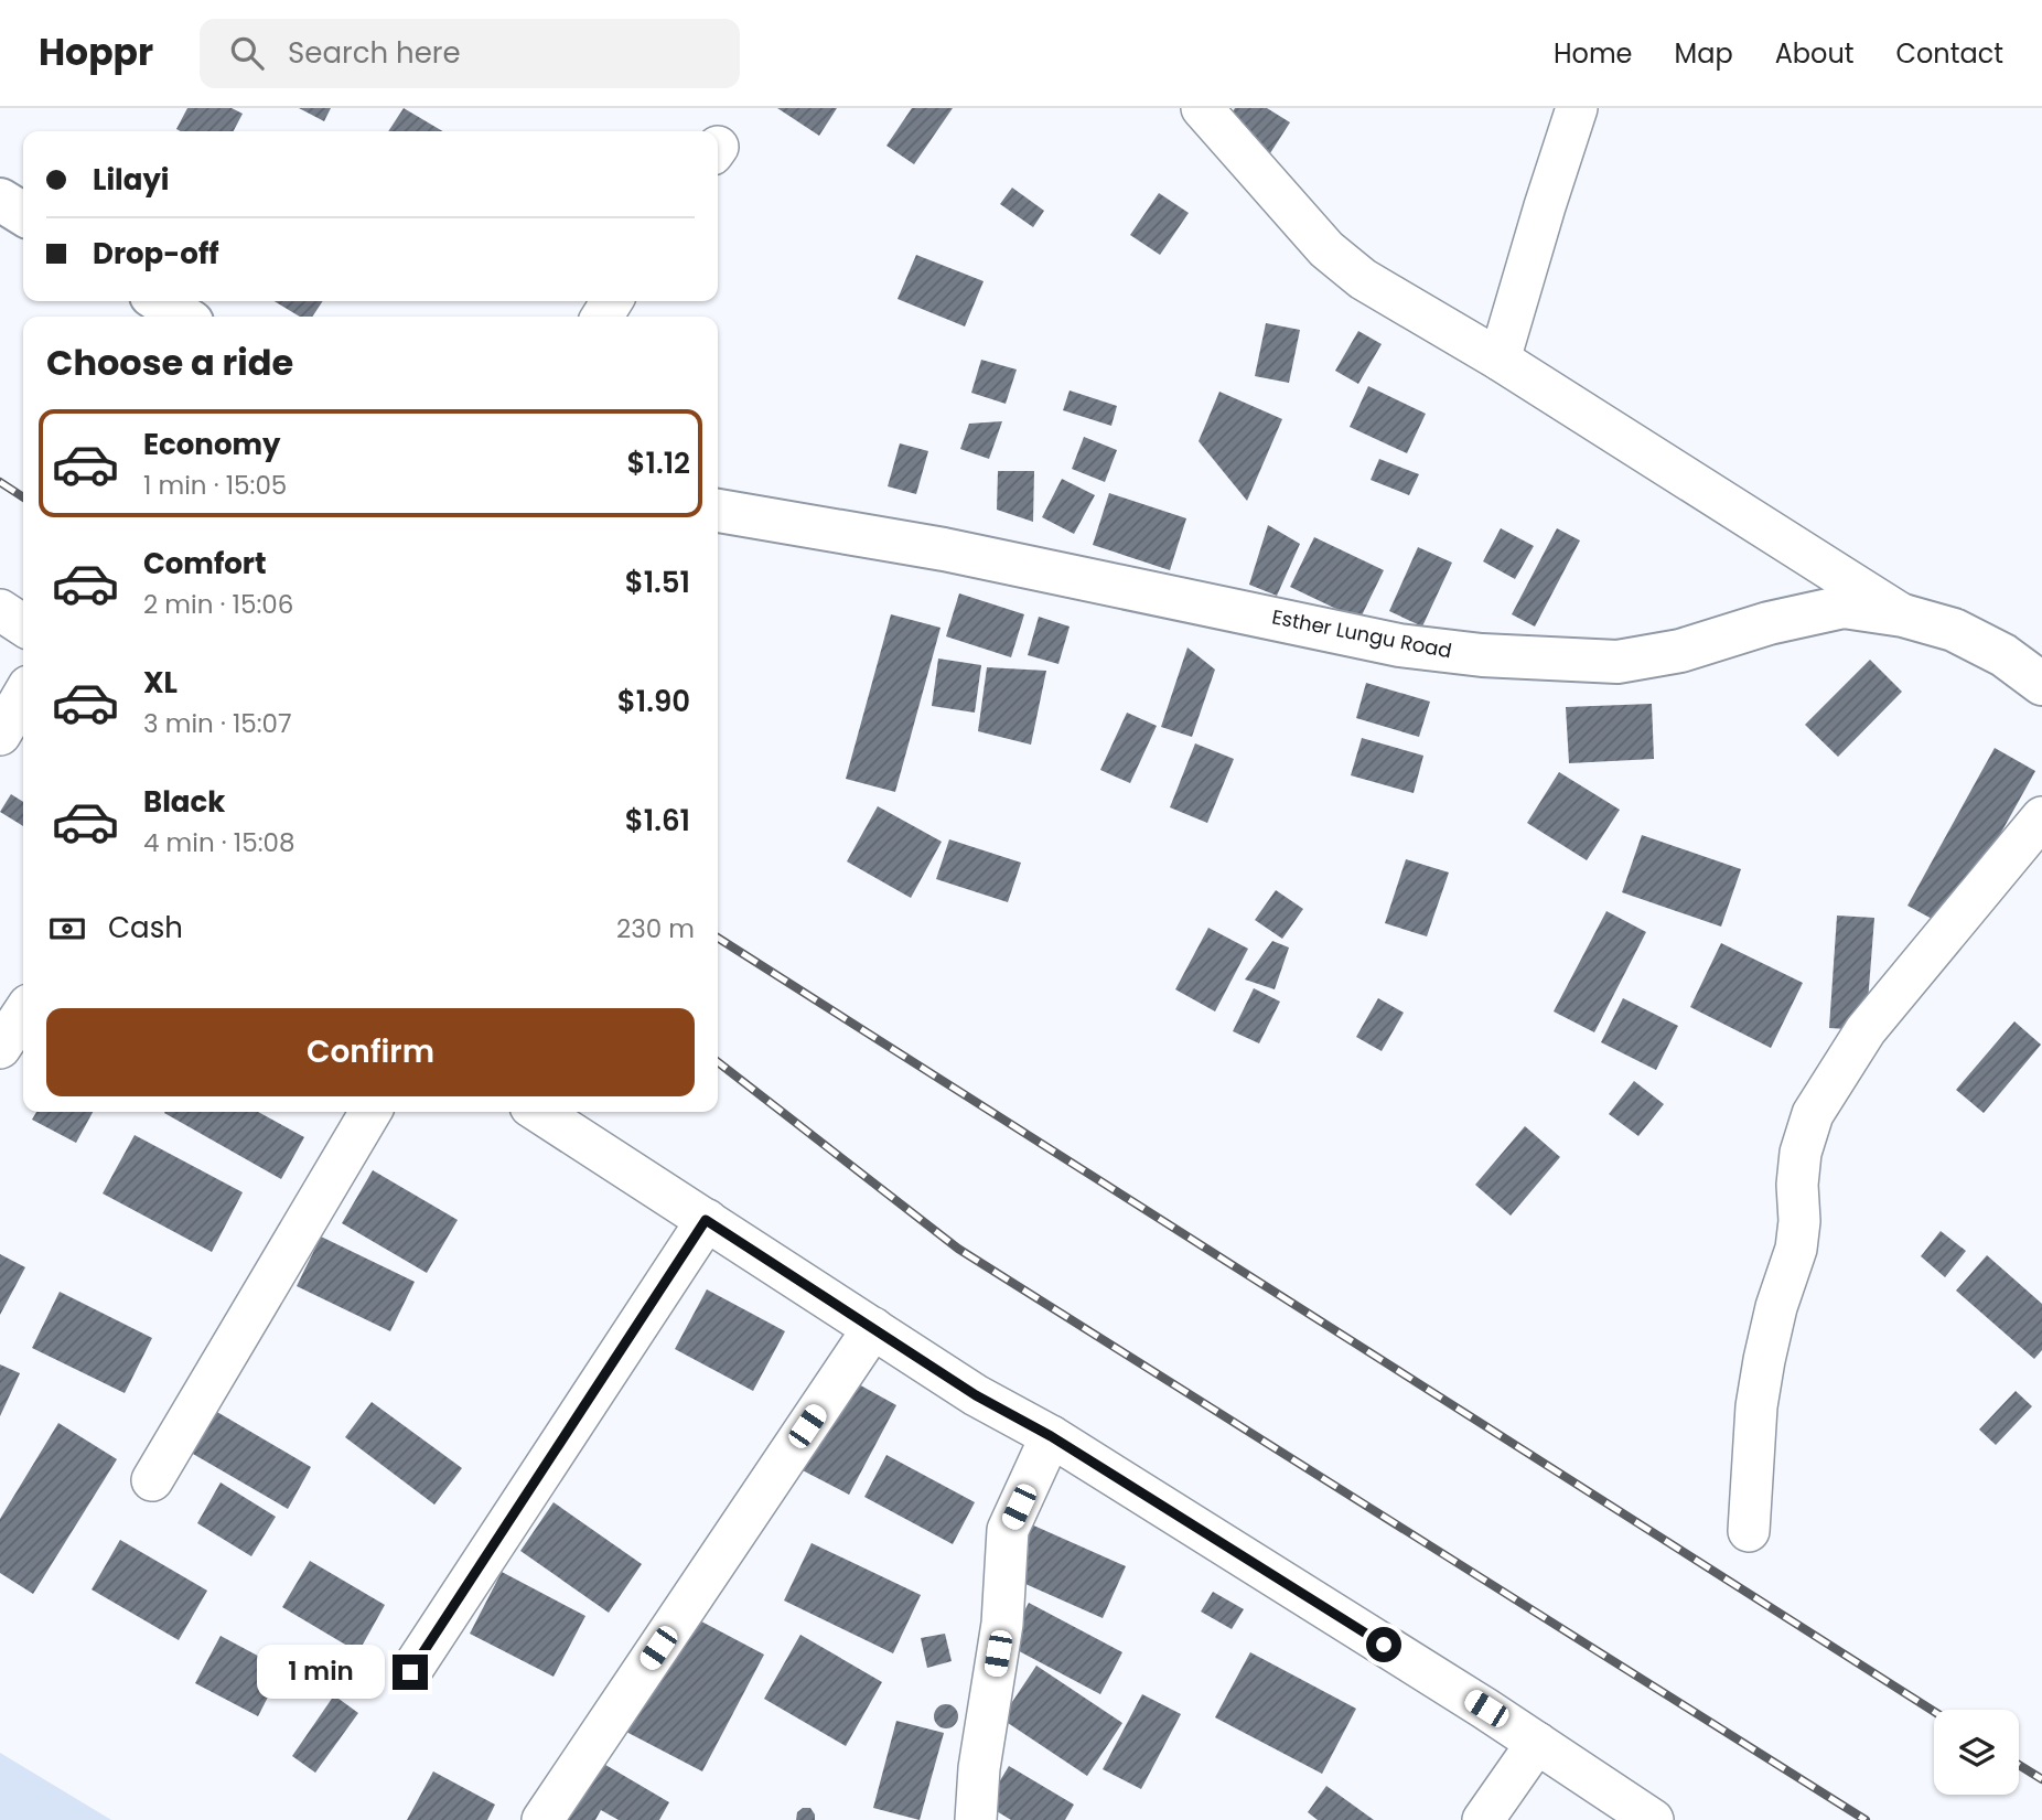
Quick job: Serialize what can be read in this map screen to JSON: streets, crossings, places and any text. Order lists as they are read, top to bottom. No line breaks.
{"streets":{"street":["Esther Lungu Road"]},"page":{"header":"Hoppr","search":"Search here","nav":["Home","Map","About","Contact"],"banner":["Lilayi","Drop-off"],"heading":"Choose a ride","list":[{"name":"Economy","note":"1 min · 15:05","value":"$1.12"},{"name":"Comfort","note":"2 min · 15:06","value":"$1.51"},{"name":"XL","note":"3 min · 15:07","value":"$1.90"},{"name":"Black","note":"4 min · 15:08","value":"$1.61"}],"pay":["Cash","230 m"],"buttons":"Confirm","bubble":"1 min"}}
